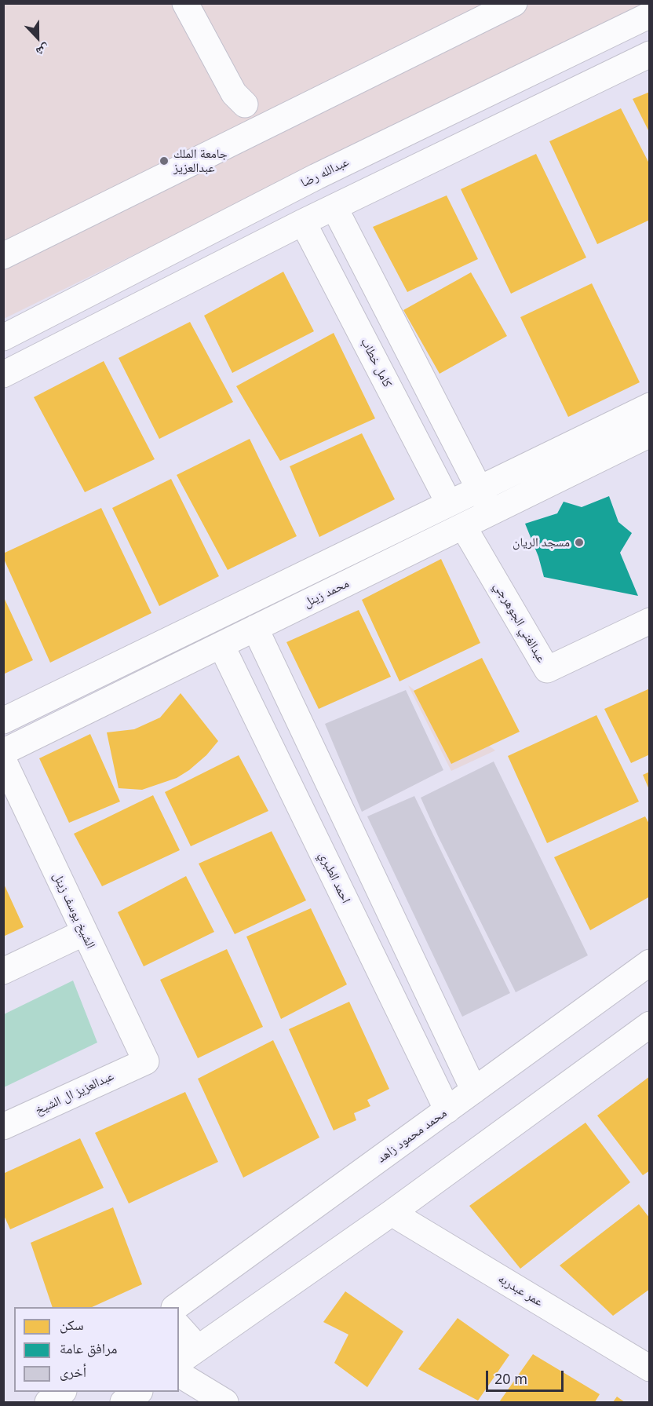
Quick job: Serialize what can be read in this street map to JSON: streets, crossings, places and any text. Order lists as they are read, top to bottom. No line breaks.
{"streets":{"street":["عبدالله رضا","كامل خطاب","محمد زينل","عبدالغني الجوهرجي","احمد الطبري","الشيخ يوسف زينل","عبدالعزيز ال الشيخ","محمد محمود زاهد","عمر عبدربه"]},"crossings":[["محمد زينل","عبدالغني الجوهرجي"],["محمد زينل","احمد الطبري"],["احمد الطبري","محمد محمود زاهد"],["الشيخ يوسف زينل","عبدالعزيز ال الشيخ"]],"places":["جامعة الملك عبدالعزيز","مسجد الريان"],"legend":["سكن","مرافق عامة","أخرى"],"scale_bar":"20 m","north":"bottom"}
